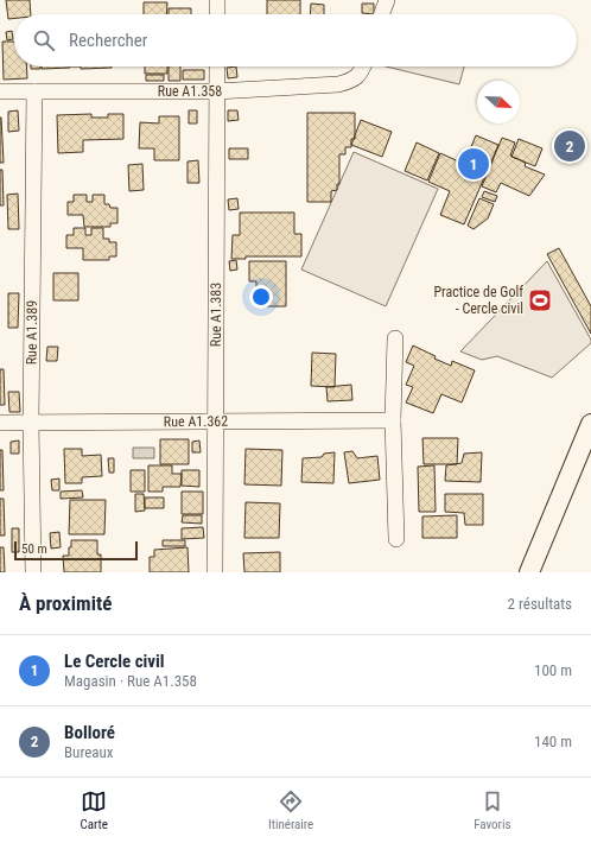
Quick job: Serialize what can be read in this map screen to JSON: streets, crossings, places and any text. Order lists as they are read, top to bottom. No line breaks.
{"streets":{"street":["Rue A1.358","Rue A1.383","Rue A1.389","Rue A1.362"]},"crossings":[["Rue A1.358","Rue A1.383"],["Rue A1.358","Rue A1.389"],["Rue A1.383","Rue A1.362"],["Rue A1.389","Rue A1.362"]],"places":{"sports":["Practice de Golf - Cercle civil"]},"scale_bar":"50 m","north":"bottom right","page":{"search":"Rechercher","pins":["2","1"],"scale":"50 m","heading":["À proximité","2 résultats"],"list":[{"mark":"1","name":"Le Cercle civil","note":"Magasin · Rue A1.358","value":"100 m"},{"mark":"2","name":"Bolloré","note":"Bureaux","value":"140 m"}],"nav":["Carte","Itinéraire","Favoris"]}}
